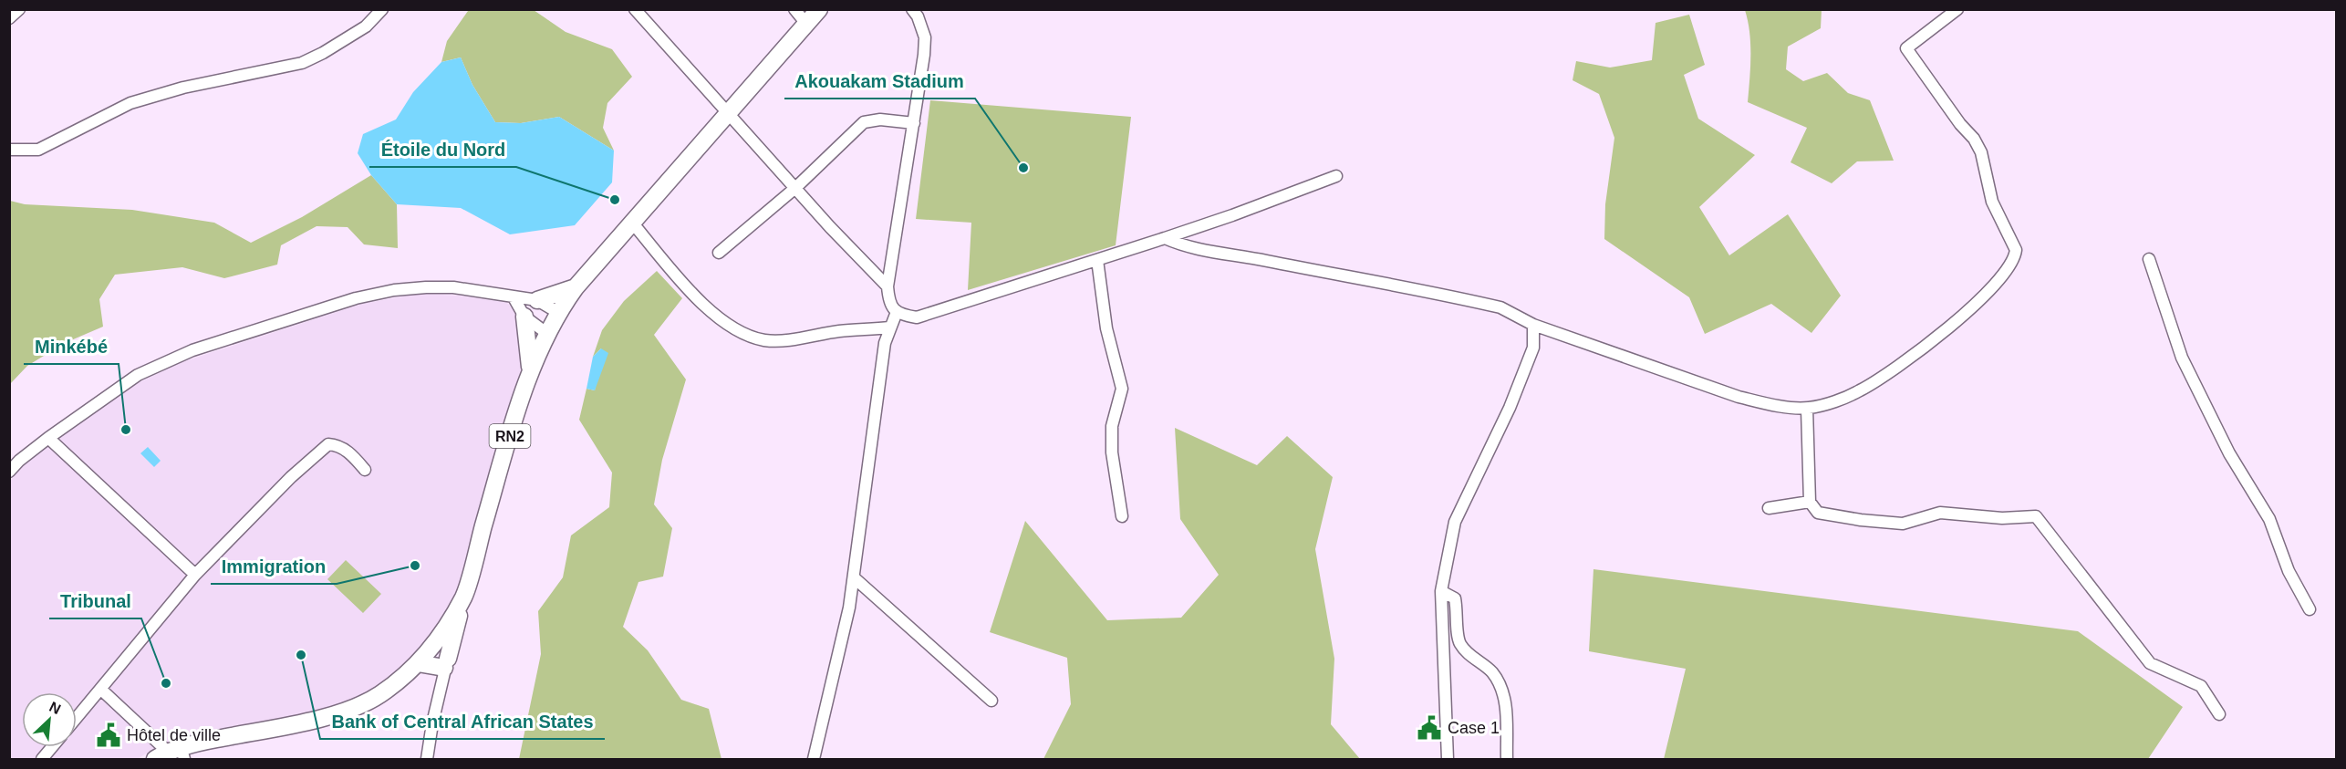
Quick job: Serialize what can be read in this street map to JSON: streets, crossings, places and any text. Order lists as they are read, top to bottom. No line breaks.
{"streets":{"highway":["RN2"]},"places":{"other":["Akouakam Stadium","Étoile du Nord","Minkébé","Immigration","Bank of Central African States","Tribunal"],"public building":["Case 1","Hôtel de ville"]},"north":"top right"}
